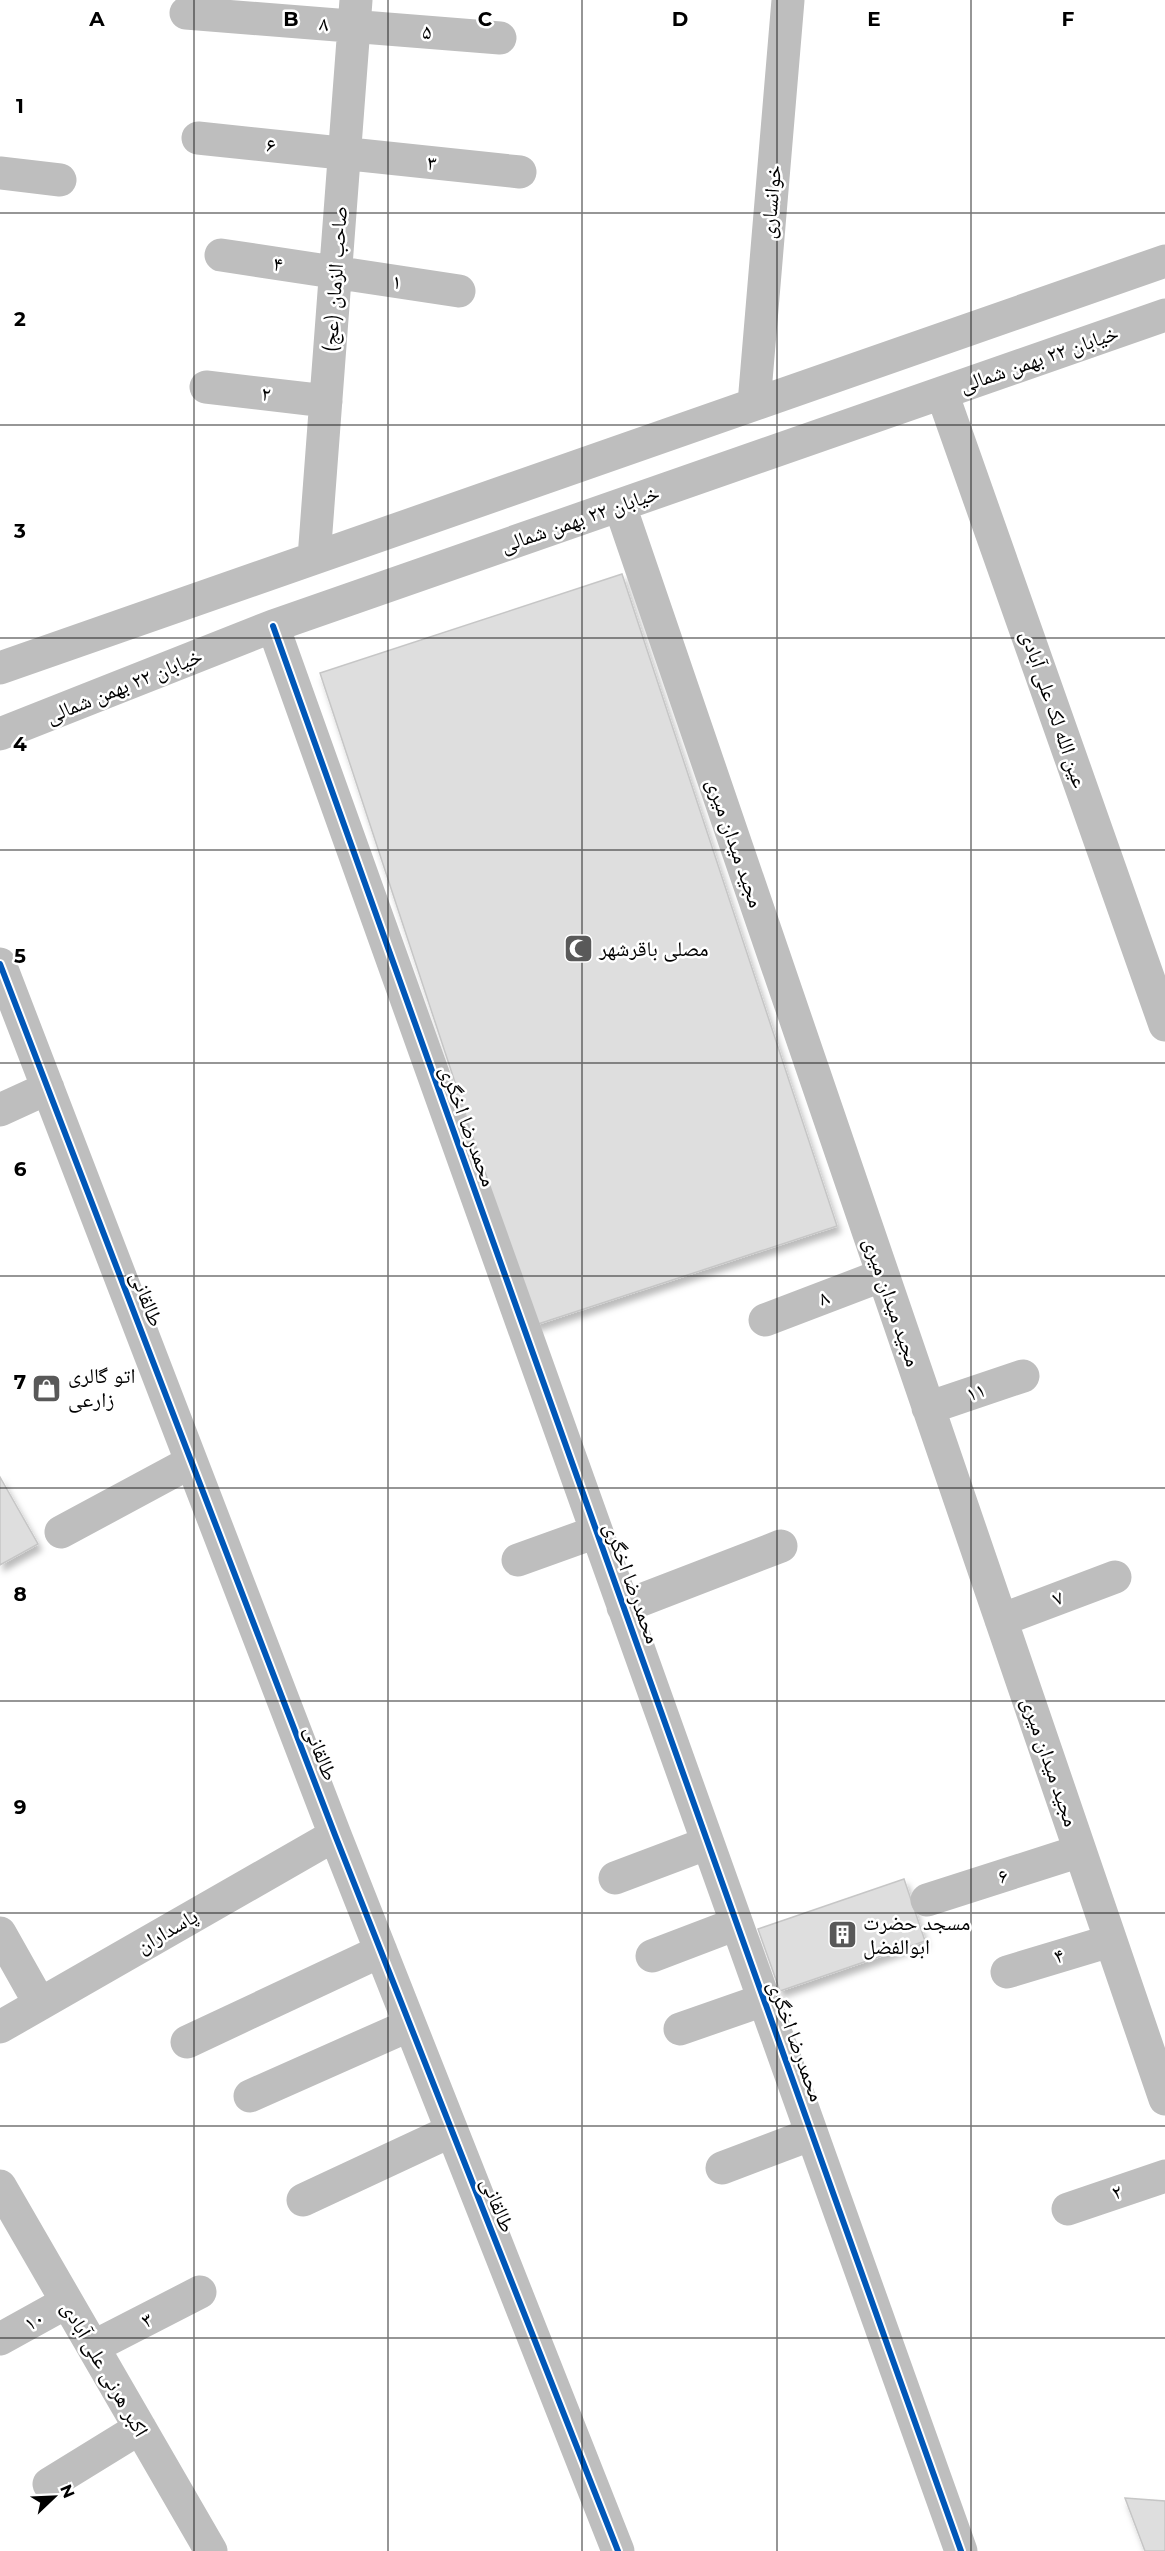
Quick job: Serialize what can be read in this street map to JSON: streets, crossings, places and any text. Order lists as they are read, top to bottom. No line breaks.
{"streets":{"street":["۸","۵","۶","۳","خوانساری","۴","صاحب الزمان (عج)","۱","خیابان ۲۲ بهمن شمالی","۲","عین الله لک علی آبادی","مجید میدان میری","محمدرضا اخگری","طالقانی","۱۱","۷","پاسداران","۱۰","اکبر هرنی علی آبادی"]},"crossings":[["۸","۵"],["۸","صاحب الزمان (عج)"],["۸","مجید میدان میری"],["۵","صاحب الزمان (عج)"],["۶","۳"],["۶","صاحب الزمان (عج)"],["۶","مجید میدان میری"],["۳","صاحب الزمان (عج)"],["۳","اکبر هرنی علی آبادی"],["۴","صاحب الزمان (عج)"],["۴","۱"],["۴","مجید میدان میری"],["صاحب الزمان (عج)","۱"],["صاحب الزمان (عج)","۲"],["خیابان ۲۲ بهمن شمالی","عین الله لک علی آبادی"],["خیابان ۲۲ بهمن شمالی","مجید میدان میری"],["خیابان ۲۲ بهمن شمالی","محمدرضا اخگری"],["مجید میدان میری","۱۱"],["مجید میدان میری","۷"],["طالقانی","پاسداران"],["۱۰","اکبر هرنی علی آبادی"]],"places":{"mosque":["مصلی باقرشهر"],"shop":["اتو گالری زارعی"],"building":["مسجد حضرت ابوالفضل"]},"north":"top right","grid":{"columns":["A","B","C","D","E","F"],"rows":["1","2","3","4","5","6","7","8","9"]}}
